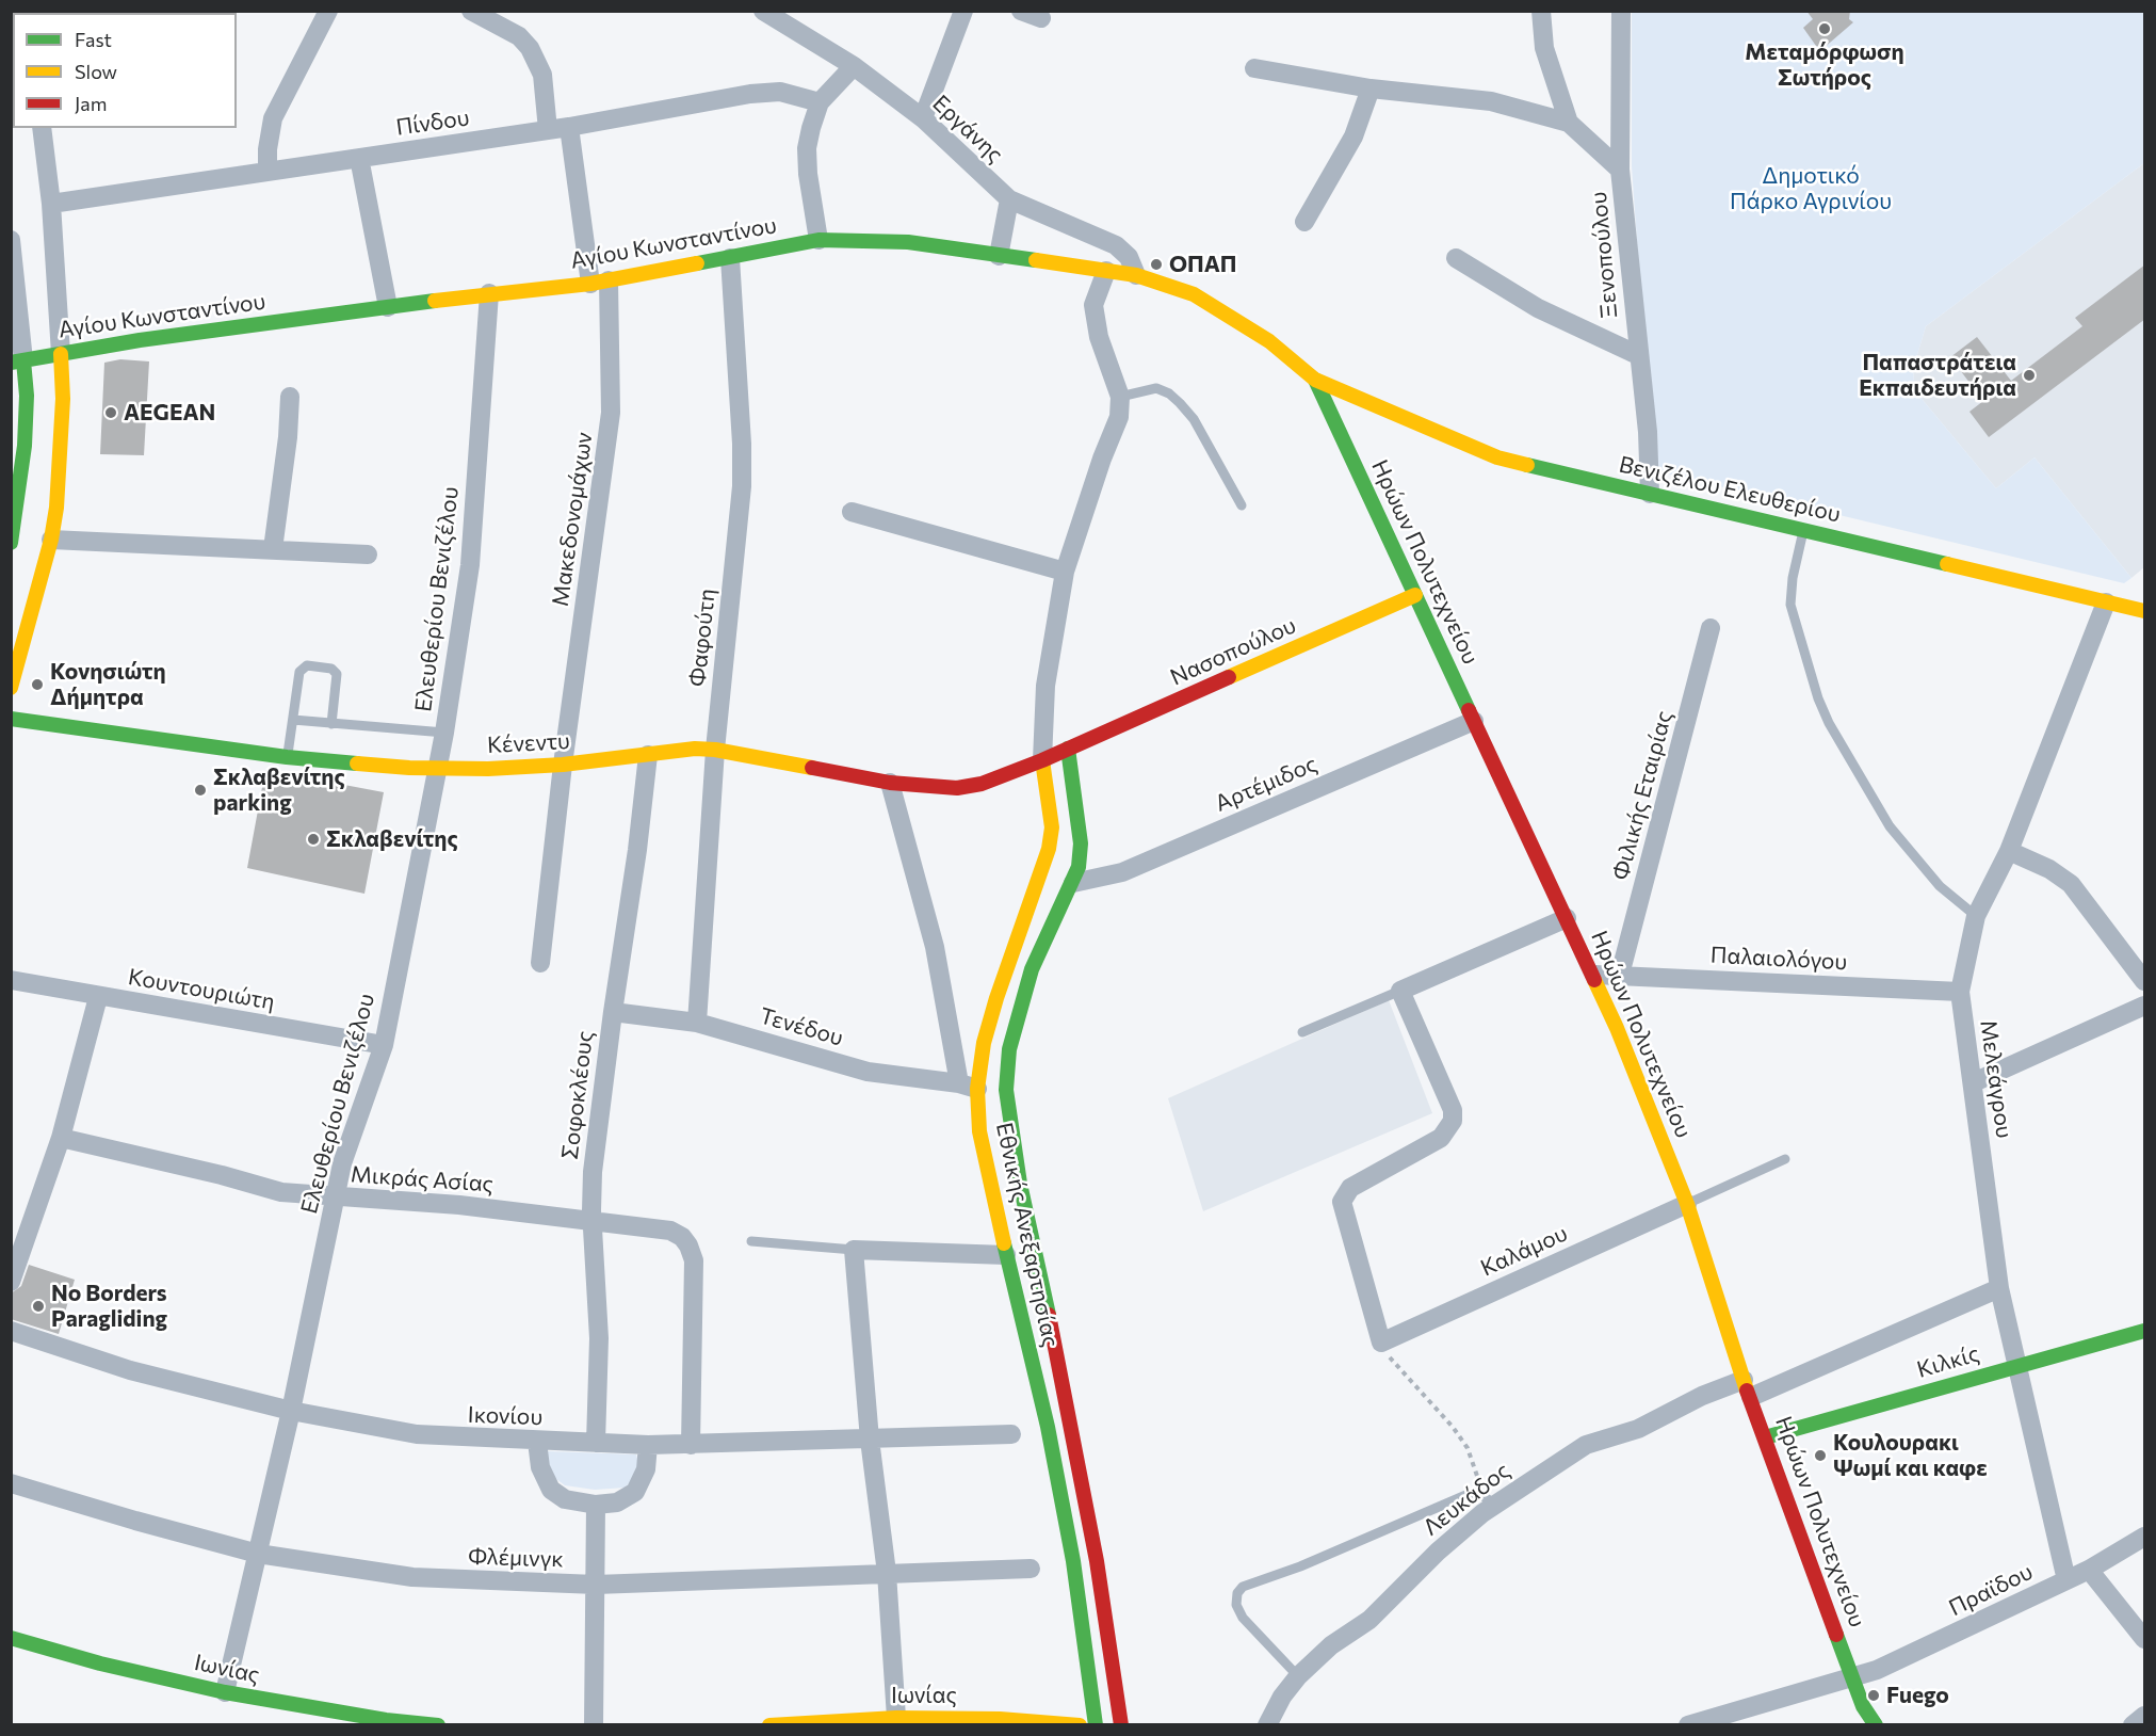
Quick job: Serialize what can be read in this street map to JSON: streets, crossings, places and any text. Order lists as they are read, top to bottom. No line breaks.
{"streets":{"street":["Πίνδου","Εργάνης","Αγίου Κωνσταντίνου","Ξενοπούλου","Βενιζέλου Ελευθερίου","Μακεδονομάχων","Ηρώων Πολυτεχνείου","Ελευθερίου Βενιζέλου","Φαφούτη","Νασοπούλου","Κένεντυ","Αρτέμιδος","Φιλικής Εταιρίας","Παλαιολόγου","Κουντουριώτη","Τενέδου","Μελεάγρου","Σοφοκλέους","Μικράς Ασίας","Εθνικής Ανεξαρτησίας","Καλάμου","Κιλκίς","Ικονίου","Λευκάδος","Φλέμινγκ","Πραϊδου","Ιωνίας"]},"crossings":[["Πίνδου","Μακεδονομάχων"],["Εργάνης","Αγίου Κωνσταντίνου"],["Αγίου Κωνσταντίνου","Βενιζέλου Ελευθερίου"],["Αγίου Κωνσταντίνου","Μακεδονομάχων"],["Αγίου Κωνσταντίνου","Ηρώων Πολυτεχνείου"],["Αγίου Κωνσταντίνου","Ελευθερίου Βενιζέλου"],["Αγίου Κωνσταντίνου","Φαφούτη"],["Ξενοπούλου","Βενιζέλου Ελευθερίου"],["Βενιζέλου Ελευθερίου","Ηρώων Πολυτεχνείου"],["Βενιζέλου Ελευθερίου","Μελεάγρου"],["Μακεδονομάχων","Κένεντυ"],["Ηρώων Πολυτεχνείου","Νασοπούλου"],["Ηρώων Πολυτεχνείου","Αρτέμιδος"],["Ηρώων Πολυτεχνείου","Παλαιολόγου"],["Ηρώων Πολυτεχνείου","Καλάμου"],["Ηρώων Πολυτεχνείου","Κιλκίς"],["Ηρώων Πολυτεχνείου","Λευκάδος"],["Ηρώων Πολυτεχνείου","Πραϊδου"],["Ελευθερίου Βενιζέλου","Κένεντυ"],["Ελευθερίου Βενιζέλου","Κουντουριώτη"],["Ελευθερίου Βενιζέλου","Μικράς Ασίας"],["Ελευθερίου Βενιζέλου","Ικονίου"],["Ελευθερίου Βενιζέλου","Φλέμινγκ"],["Ελευθερίου Βενιζέλου","Ιωνίας"],["Φαφούτη","Κένεντυ"],["Φαφούτη","Τενέδου"],["Νασοπούλου","Κένεντυ"],["Νασοπούλου","Εθνικής Ανεξαρτησίας"],["Κένεντυ","Σοφοκλέους"],["Κένεντυ","Εθνικής Ανεξαρτησίας"],["Φιλικής Εταιρίας","Παλαιολόγου"],["Παλαιολόγου","Μελεάγρου"],["Τενέδου","Σοφοκλέους"],["Τενέδου","Εθνικής Ανεξαρτησίας"],["Μελεάγρου","Κιλκίς"],["Μελεάγρου","Λευκάδος"],["Μελεάγρου","Πραϊδου"],["Σοφοκλέους","Μικράς Ασίας"],["Σοφοκλέους","Ικονίου"],["Μικράς Ασίας","Ικονίου"]],"parks":["Δημοτικό Πάρκο Αγρινίου"],"places":["Μεταμόρφωση Σωτήρος","ΟΠΑΠ","Παπαστράτεια Εκπαιδευτήρια","AEGEAN","Κονησιώτη Δήμητρα","Σκλαβενίτης parking","Σκλαβενίτης","No Borders Paragliding","Κουλουρακι Ψωμί και καφε","Fuego"],"legend":["Fast","Slow","Jam"]}
